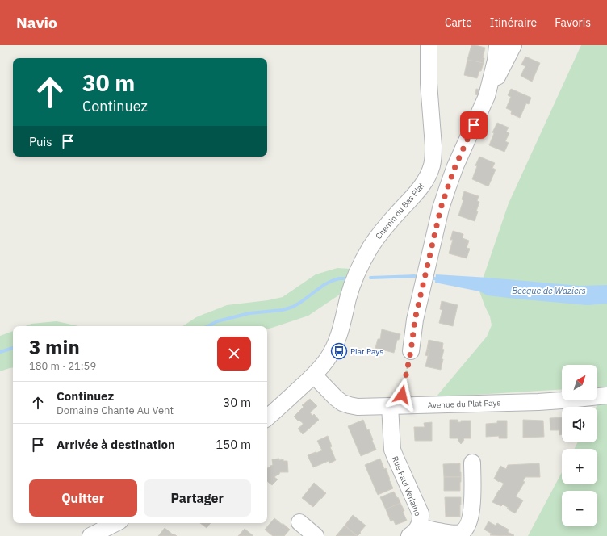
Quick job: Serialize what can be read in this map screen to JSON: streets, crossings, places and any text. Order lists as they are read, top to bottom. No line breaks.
{"streets":{"street":["Chemin du Bas Plat","Avenue du Plat Pays","Rue Paul Verlaine"]},"crossings":[["Chemin du Bas Plat","Avenue du Plat Pays"],["Avenue du Plat Pays","Rue Paul Verlaine"]],"water":["Becque de Waziers"],"places":{"bus stop":["Plat Pays"]},"north":"top right","page":{"header":"Navio","nav":["Carte","Itinéraire","Favoris"],"turn":["30 m","Continuez"],"then":"Puis","heading":["3 min","180 m · 21:59"],"map_buttons":["+","−"],"list":[{"name":"Continuez","note":"Domaine Chante Au Vent","value":"30 m"},{"name":"Arrivée à destination","value":"150 m"}],"buttons":["Quitter","Partager"]}}
